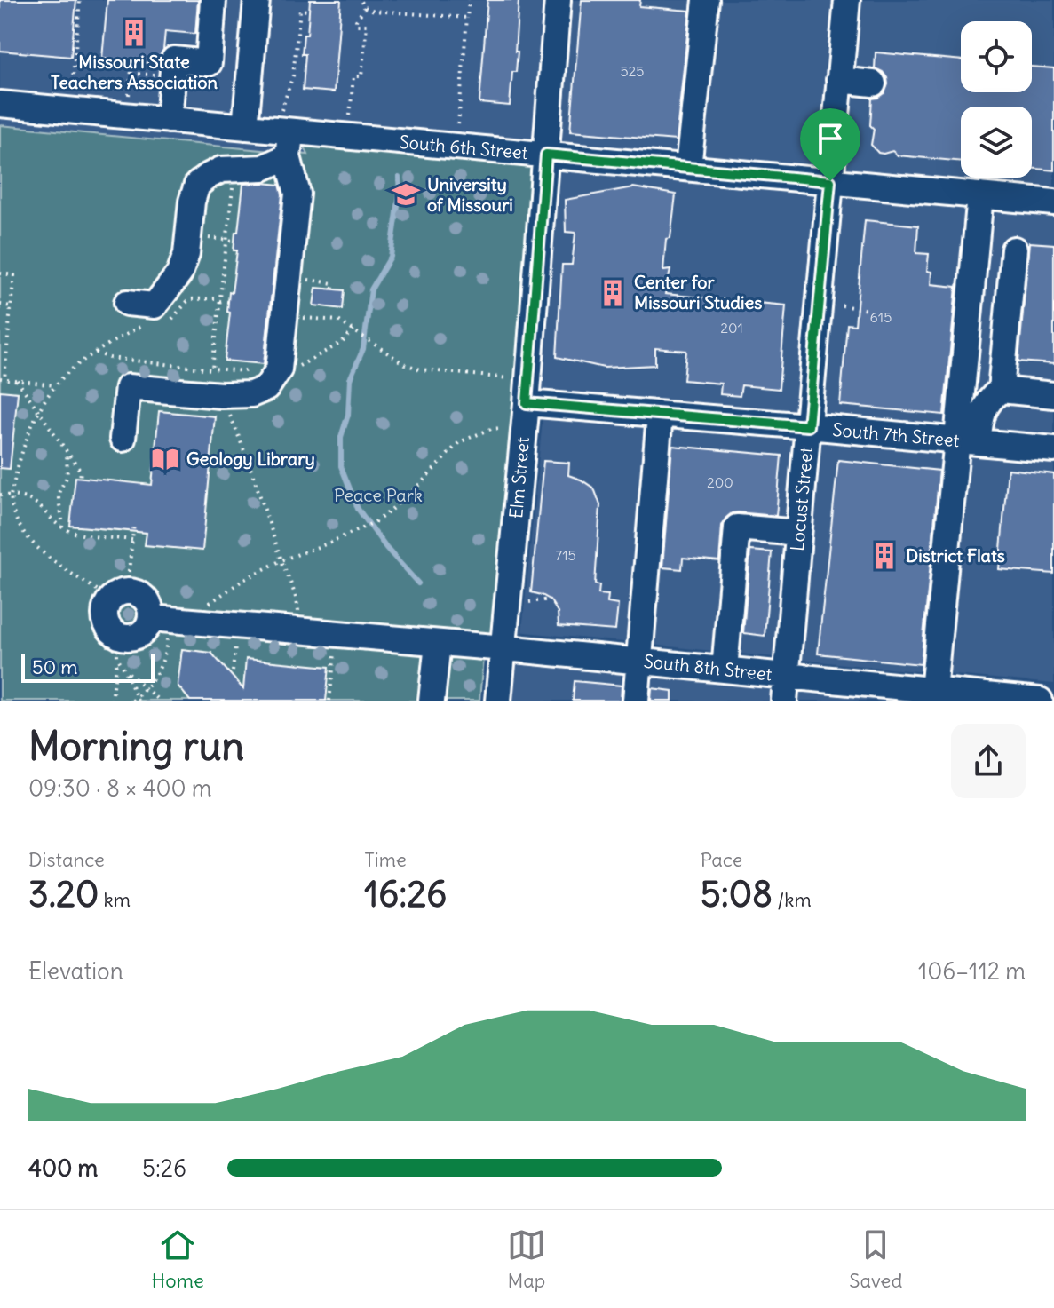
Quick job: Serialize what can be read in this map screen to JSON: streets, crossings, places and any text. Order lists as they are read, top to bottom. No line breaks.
{"streets":{"street":["South 6th Street","South 7th Street","Elm Street","Locust Street","South 8th Street"]},"crossings":[["South 6th Street","Elm Street"],["South 6th Street","Locust Street"],["South 7th Street","Elm Street"],["South 7th Street","Locust Street"],["Elm Street","South 8th Street"],["Locust Street","South 8th Street"]],"parks":["Peace Park"],"places":{"building":["Missouri State Teachers Association","Center for Missouri Studies","District Flats"],"school or university":["University of Missouri"],"library":["Geology Library"]},"house_numbers":["525","615","201","200","715"],"scale_bar":"50 m","page":{"scale":"50 m","heading":["Morning run","09:30 · 8 × 400 m"],"stats":[["Distance","3.20 km"],["Time","16:26"],["Pace","5:08 /km"]],"chart":["Elevation","106–112 m"],"list":[{"name":"400 m","note":"5:26"}],"tabs":["Home","Map","Saved"]}}
